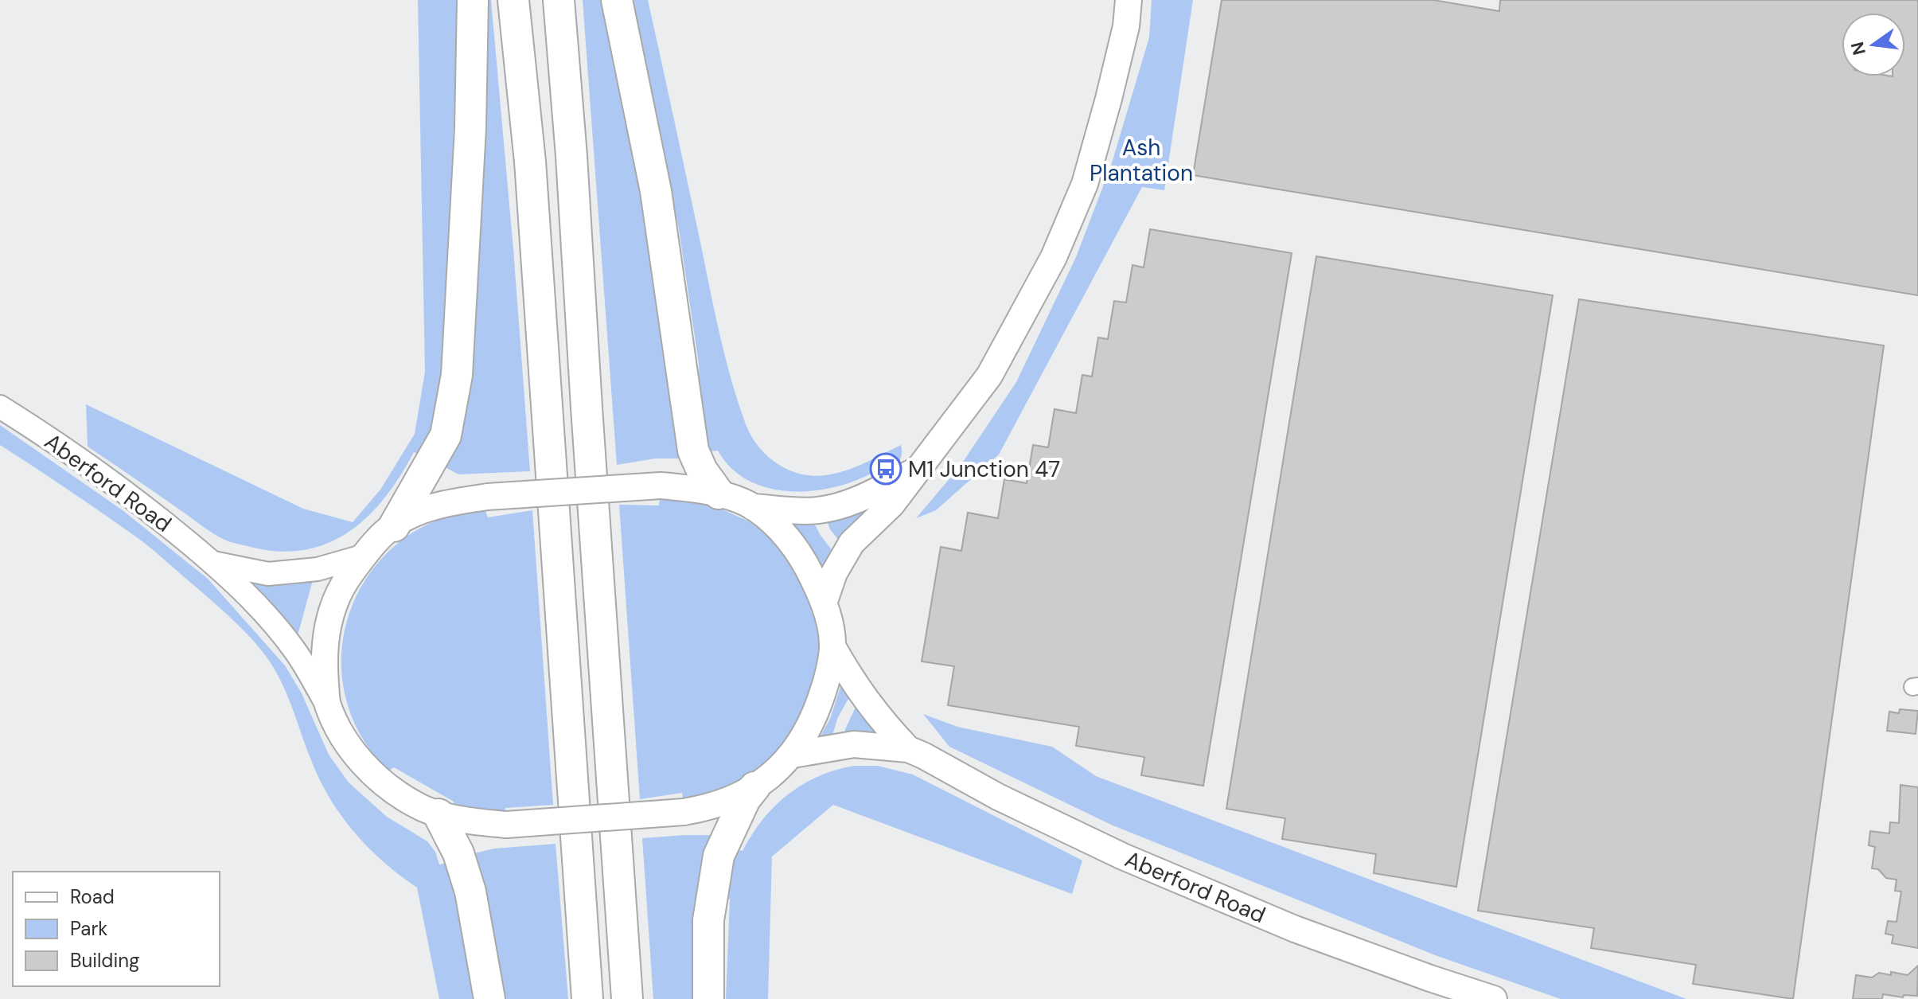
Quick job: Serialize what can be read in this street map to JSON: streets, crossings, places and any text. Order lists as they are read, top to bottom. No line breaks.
{"streets":{"main road":["Aberford Road"]},"parks":["Ash Plantation"],"places":{"bus stop":["M1 Junction 47"]},"legend":["Road","Park","Building"],"north":"left"}
